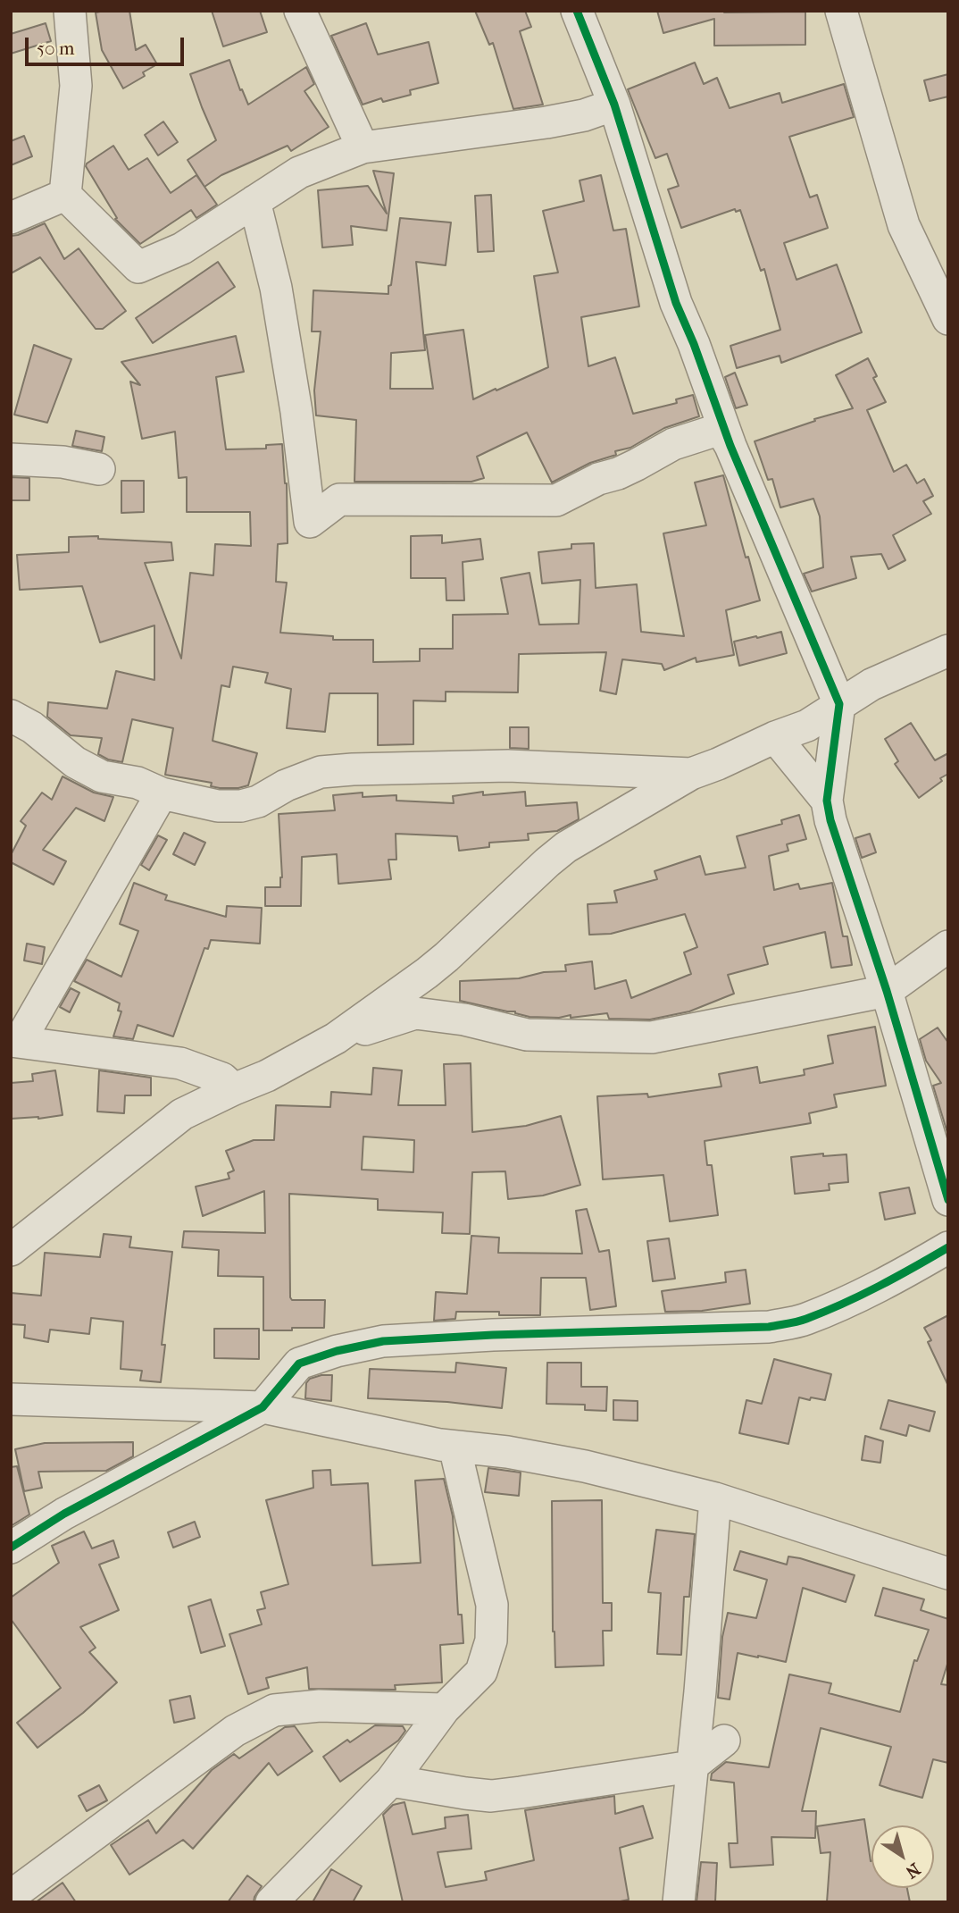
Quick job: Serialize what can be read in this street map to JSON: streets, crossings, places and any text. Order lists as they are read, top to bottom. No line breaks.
{"scale_bar":"50 m","north":"bottom right"}
